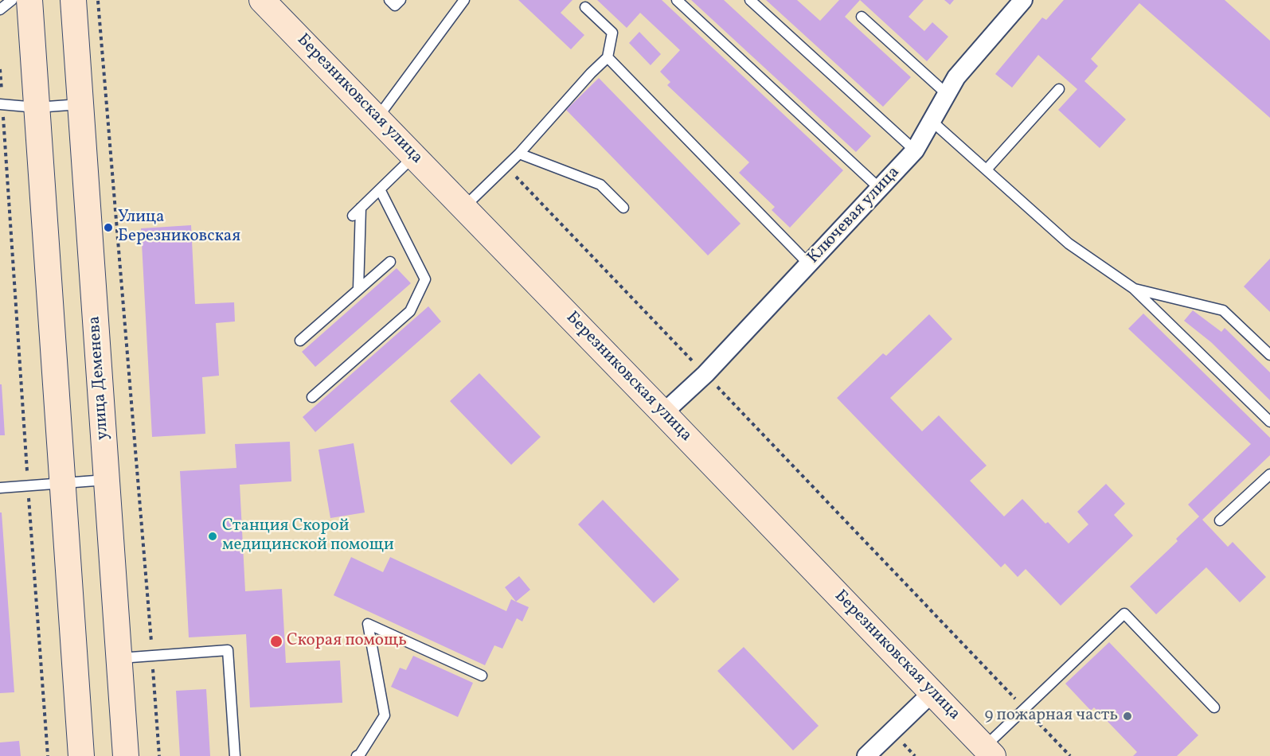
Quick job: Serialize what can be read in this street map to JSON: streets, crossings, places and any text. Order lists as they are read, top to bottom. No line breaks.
{"streets":{"main road":["Березниковская улица","улица Деменева"],"street":["Ключевая улица"]},"crossings":[["Березниковская улица","Ключевая улица"]],"places":["Улица Березниковская","Станция Скорой медицинской помощи","Скорая помощь","9 пожарная часть"]}
